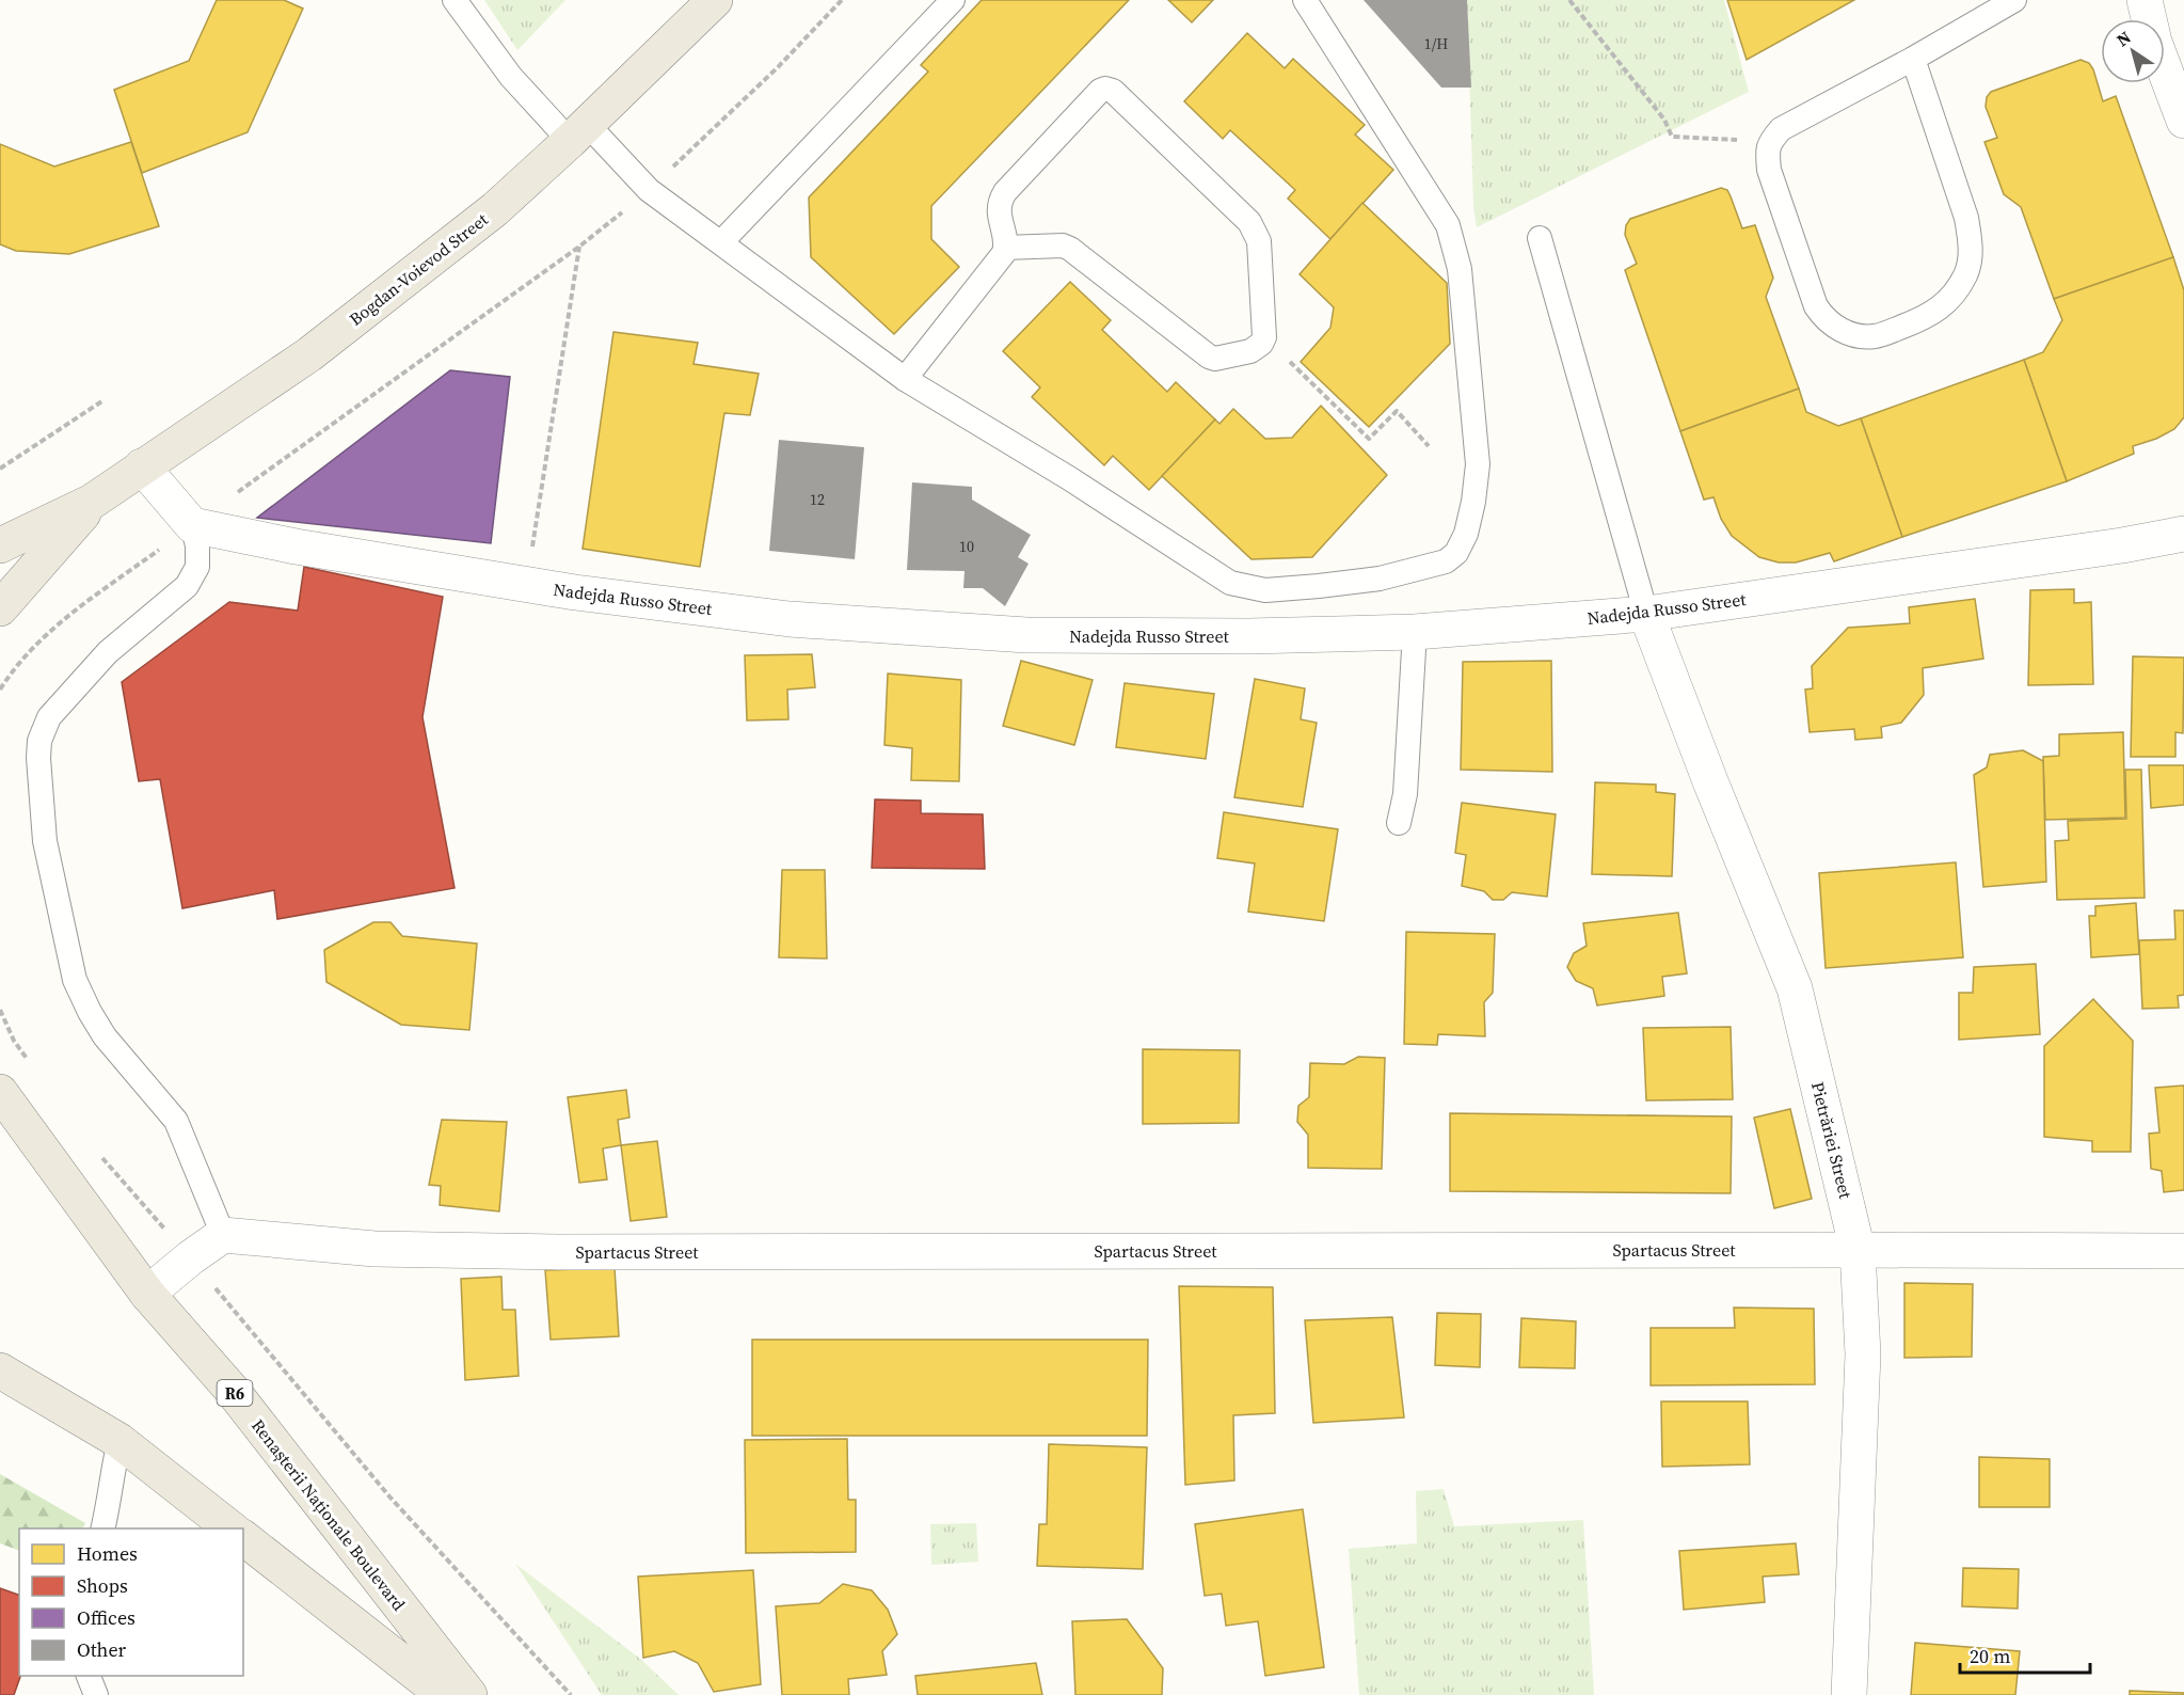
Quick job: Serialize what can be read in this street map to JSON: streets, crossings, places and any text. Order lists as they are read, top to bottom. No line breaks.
{"streets":{"main road":["Bogdan-Voievod Street","R6","Renașterii Naționale Boulevard"],"street":["Nadejda Russo Street","Pietrăriei Street","Spartacus Street"]},"crossings":[["Nadejda Russo Street","Pietrăriei Street"],["Pietrăriei Street","Spartacus Street"]],"house_numbers":["1/H","12","10"],"legend":["Homes","Shops","Offices","Other"],"scale_bar":"20 m","north":"top left"}
